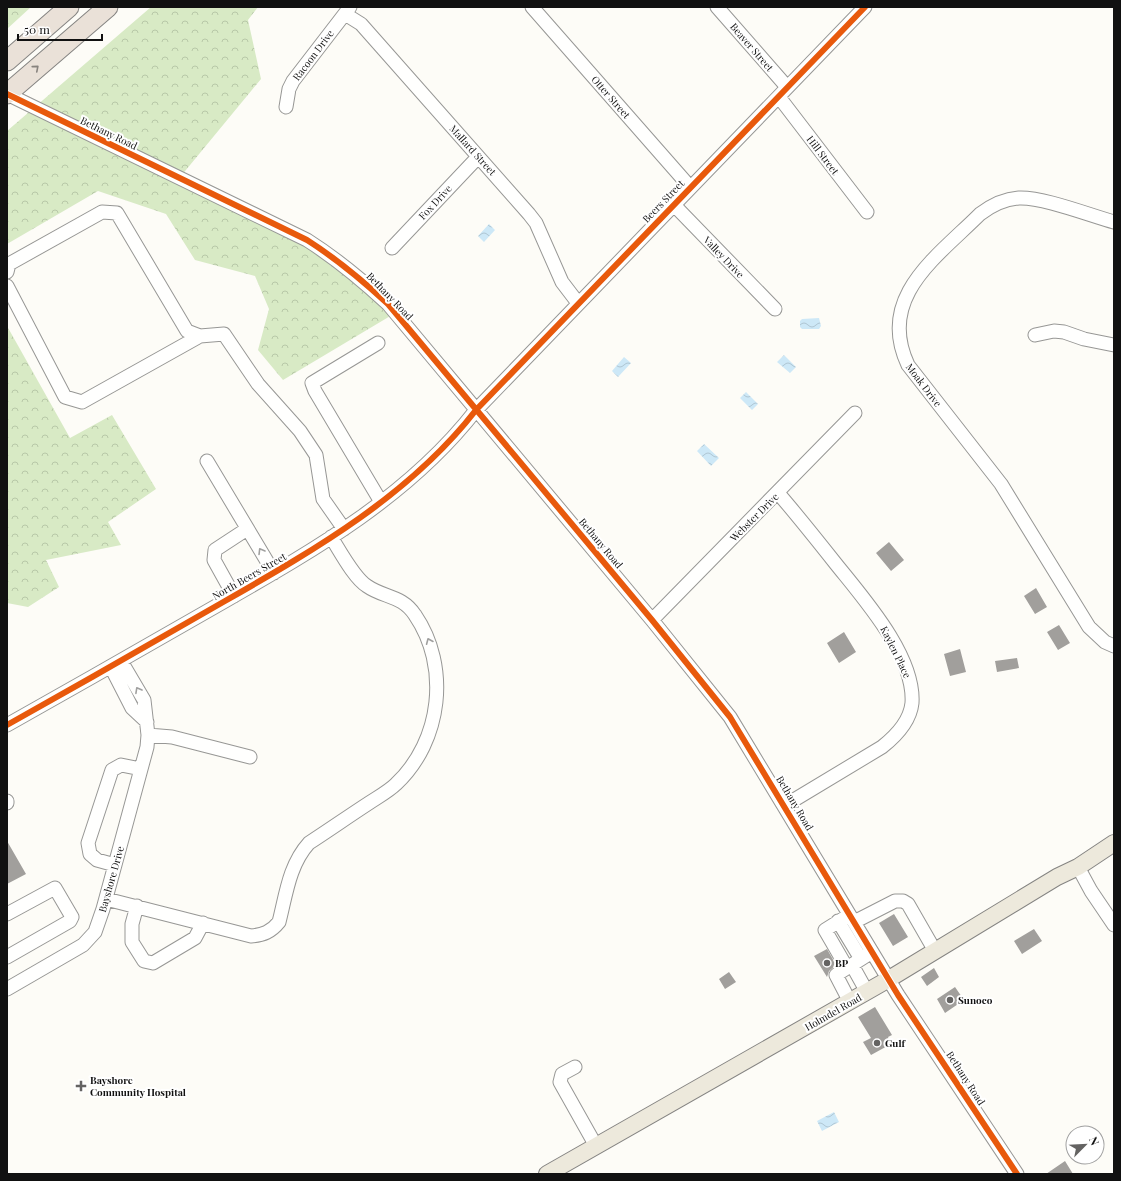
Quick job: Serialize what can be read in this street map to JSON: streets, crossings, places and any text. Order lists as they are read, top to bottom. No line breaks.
{"streets":{"main road":["Holmdel Road"],"street":["Beaver Street","Racoon Drive","Otter Street","Bethany Road","Mallard Street","Hill Street","Beers Street","Fox Drive","Valley Drive","Moak Drive","Webster Drive","North Beers Street","Kaylen Place","Bayshore Drive"]},"crossings":[["Beaver Street","Hill Street"],["Beaver Street","Beers Street"],["Racoon Drive","Mallard Street"],["Otter Street","Beers Street"],["Bethany Road","Beers Street"],["Bethany Road","Webster Drive"],["Bethany Road","North Beers Street"],["Bethany Road","Kaylen Place"],["Bethany Road","Holmdel Road"],["Mallard Street","Beers Street"],["Mallard Street","Fox Drive"],["Hill Street","Beers Street"],["Beers Street","Valley Drive"],["Beers Street","North Beers Street"],["Webster Drive","Kaylen Place"],["North Beers Street","Bayshore Drive"]],"places":{"other":["BP","Sunoco","Gulf"],"health":["Bayshore Community Hospital"]},"scale_bar":"50 m","north":"top right"}
